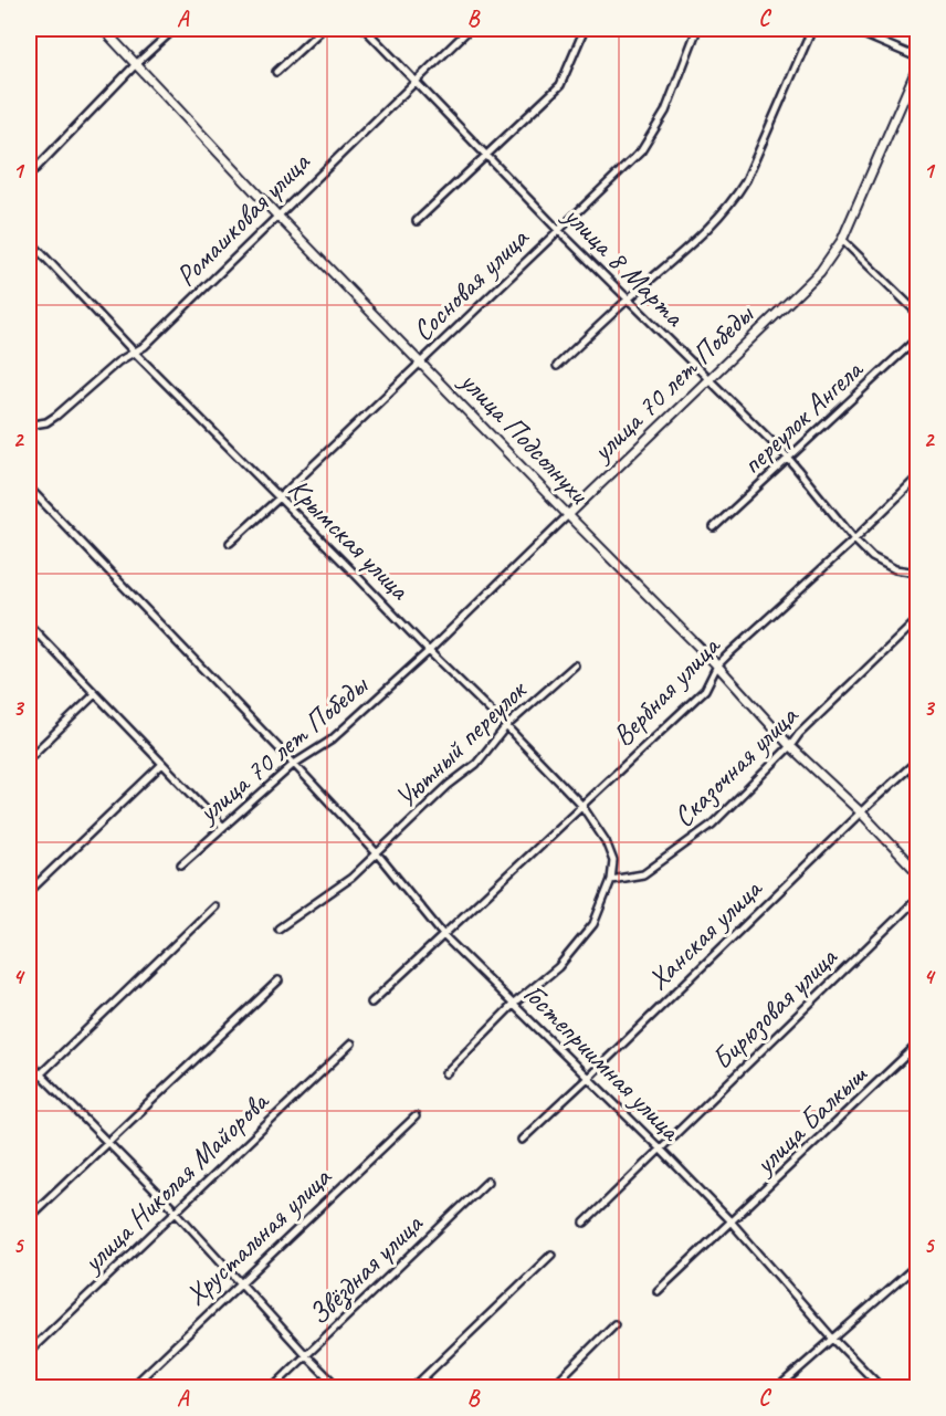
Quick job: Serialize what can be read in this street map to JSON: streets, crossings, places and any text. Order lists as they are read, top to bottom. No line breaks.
{"streets":{"street":["Ромашковая улица","улица 8 Марта","Сосновая улица","улица 70 лет Победы","переулок Ангела","улица Подсолнухи","Крымская улица","Вербная улица","Уютный переулок","Сказочная улица","Ханская улица","Бирюзовая улица","Гостеприимная улица","улица Балкыш","улица Николая Майорова","Хрустальная улица","Звёздная улица"]},"crossings":[["Ромашковая улица","улица 8 Марта"],["Ромашковая улица","улица Подсолнухи"],["Ромашковая улица","Крымская улица"],["улица 8 Марта","Сосновая улица"],["улица 8 Марта","улица 70 лет Победы"],["улица 8 Марта","переулок Ангела"],["улица 8 Марта","Вербная улица"],["Сосновая улица","улица Подсолнухи"],["Сосновая улица","Крымская улица"],["улица 70 лет Победы","улица Подсолнухи"],["улица 70 лет Победы","Крымская улица"],["улица 70 лет Победы","Гостеприимная улица"],["улица Подсолнухи","Вербная улица"],["улица Подсолнухи","Сказочная улица"],["улица Подсолнухи","Ханская улица"],["Крымская улица","Вербная улица"],["Крымская улица","Уютный переулок"],["Крымская улица","Сказочная улица"],["Вербная улица","Гостеприимная улица"],["Уютный переулок","Гостеприимная улица"],["Ханская улица","Гостеприимная улица"],["Бирюзовая улица","Гостеприимная улица"],["Гостеприимная улица","улица Балкыш"]],"grid":{"columns":["A","B","C"],"rows":["1","2","3","4","5"]}}
